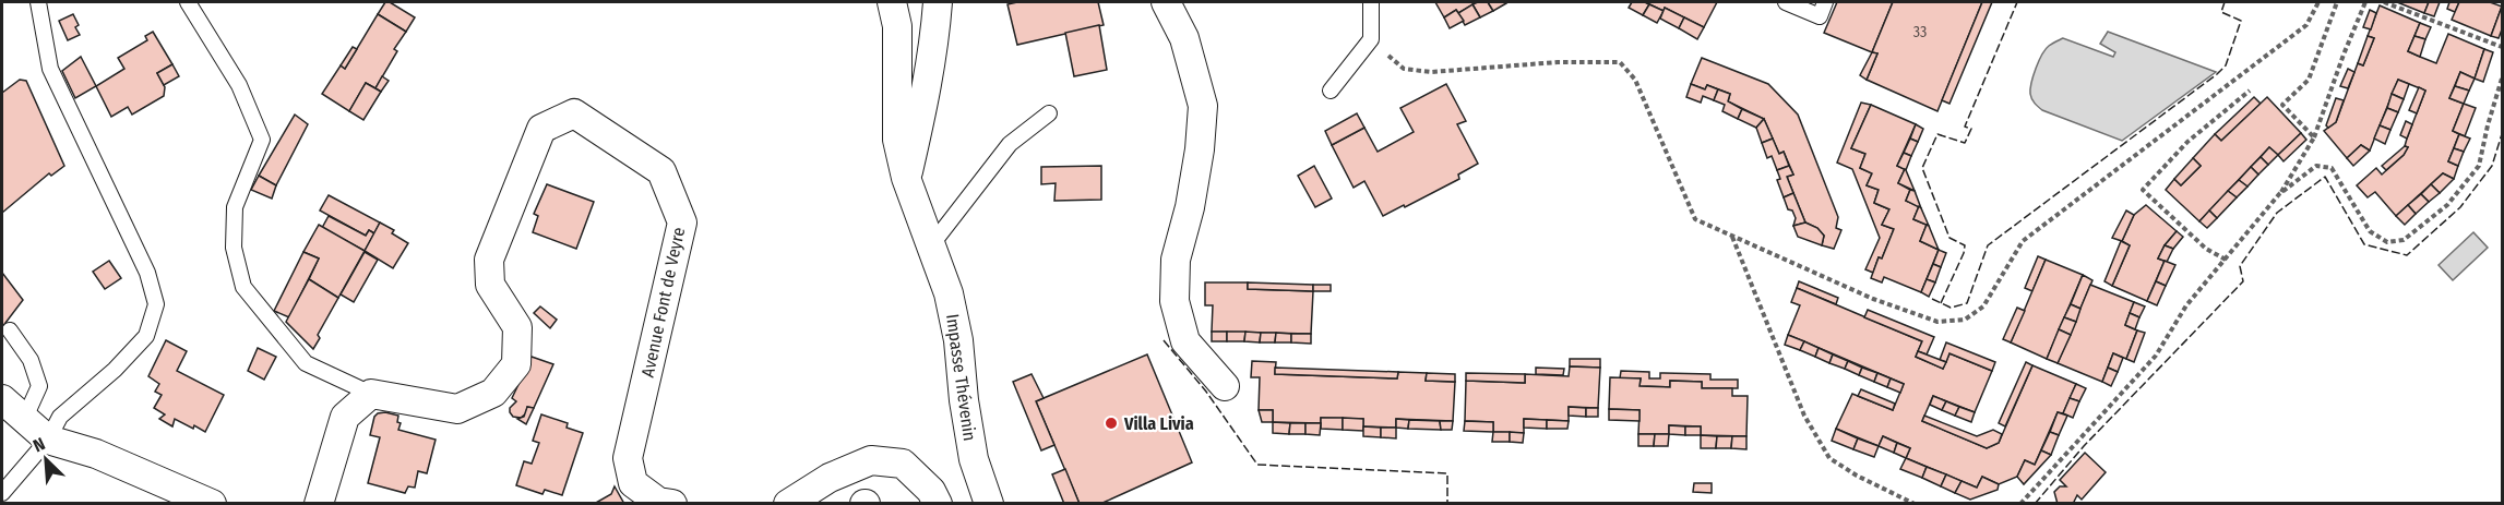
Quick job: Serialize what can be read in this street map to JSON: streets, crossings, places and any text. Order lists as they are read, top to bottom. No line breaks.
{"streets":{"street":["Avenue Font de Veyre","Impasse Thévenin"]},"places":["Villa Livia"],"house_numbers":["33"],"north":"top left"}
